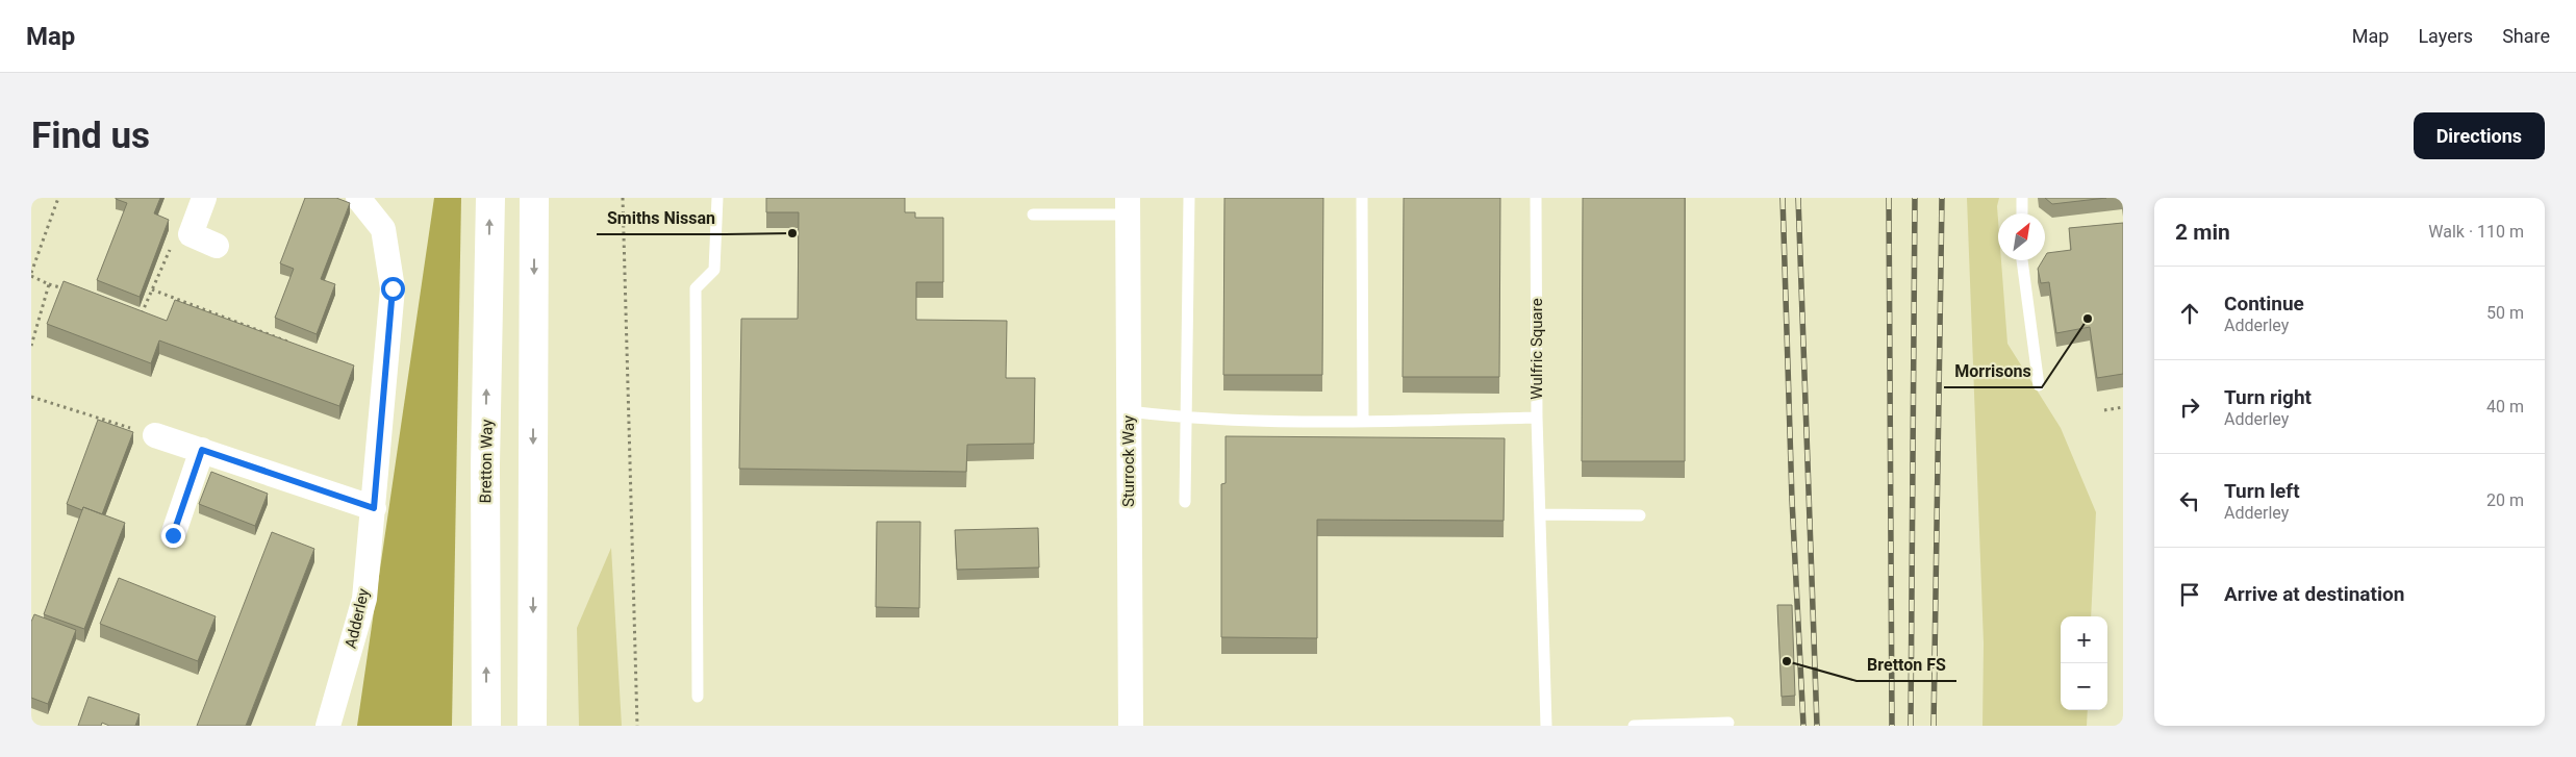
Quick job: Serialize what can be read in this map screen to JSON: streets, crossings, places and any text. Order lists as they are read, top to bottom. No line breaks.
{"streets":{"street":["Bretton Way","Sturrock Way","Adderley"],"lane":["Wulfric Square"]},"crossings":[["Wulfric Square","Sturrock Way"]],"places":["Smiths Nissan","Morrisons","Bretton FS"],"north":"top right","page":{"header":"Map","nav":["Map","Layers","Share"],"buttons":"Directions","title":"Find us","heading":["2 min","Walk · 110 m"],"list":[["Continue","Adderley","50 m"],["Turn right","Adderley","40 m"],["Turn left","Adderley","20 m"],"Arrive at destination"],"map_buttons":["+","−"]}}
